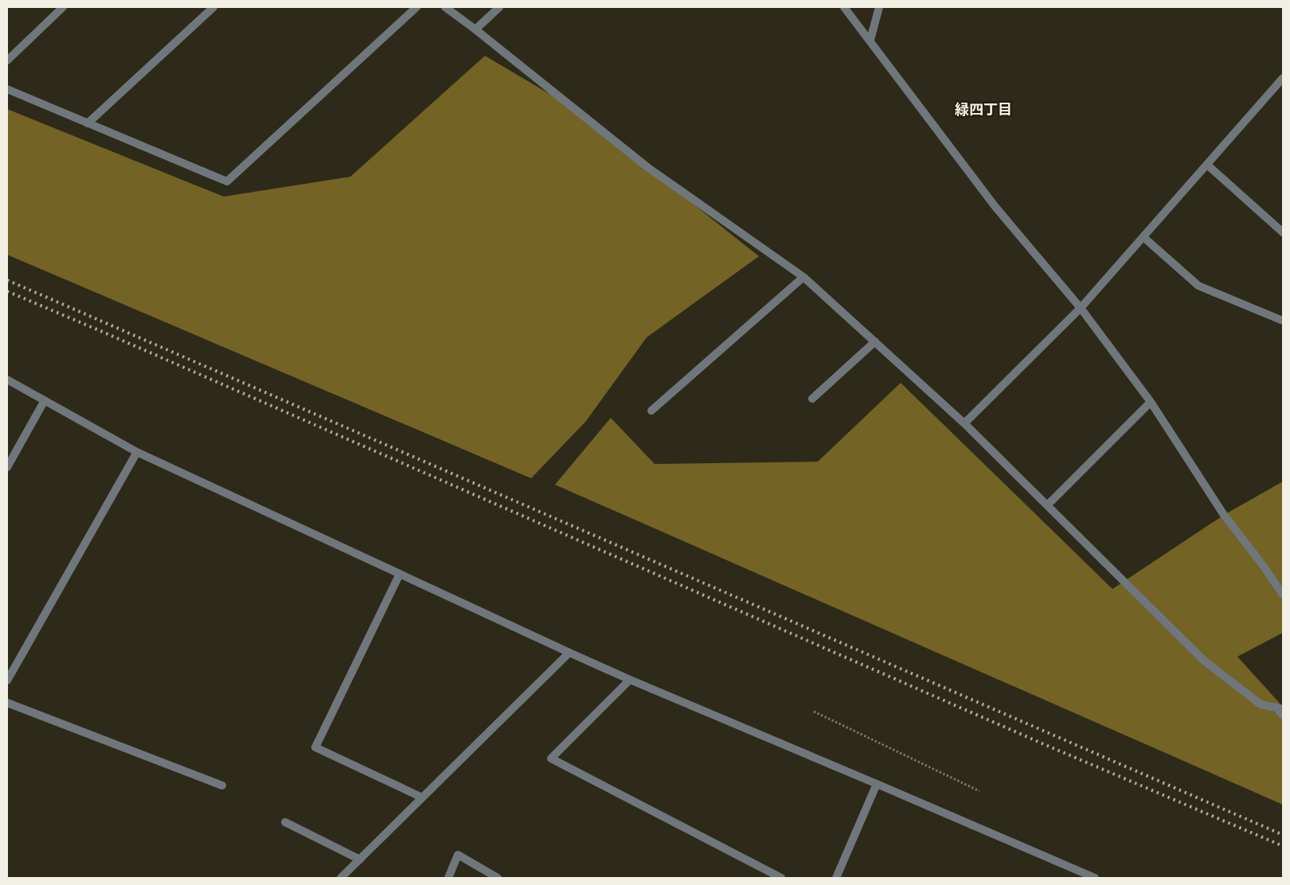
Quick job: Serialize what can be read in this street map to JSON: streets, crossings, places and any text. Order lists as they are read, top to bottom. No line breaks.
{"districts":["緑四丁目"]}
